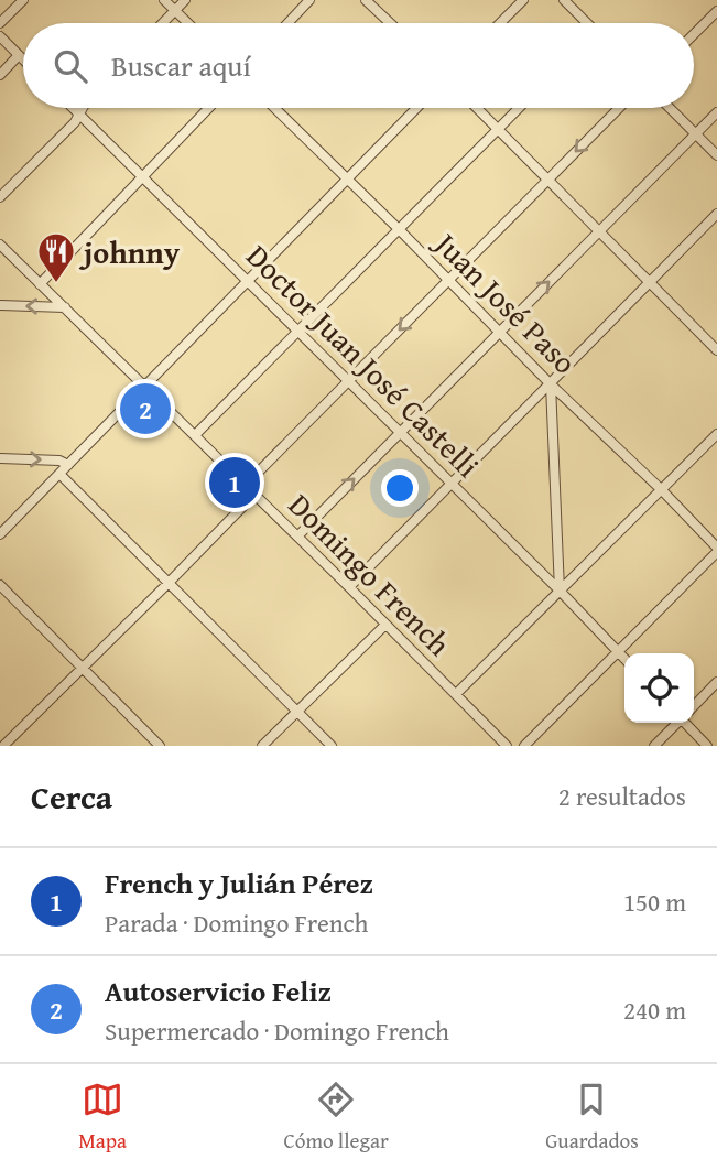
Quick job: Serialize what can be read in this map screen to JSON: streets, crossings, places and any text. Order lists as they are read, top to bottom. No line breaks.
{"streets":{"street":["Juan José Paso","Doctor Juan José Castelli","Domingo French"]},"places":{"restaurant":["johnny"]},"page":{"search":"Buscar aquí","pins":["2","1"],"heading":["Cerca","2 resultados"],"list":[{"mark":"1","name":"French y Julián Pérez","note":"Parada · Domingo French","value":"150 m"},{"mark":"2","name":"Autoservicio Feliz","note":"Supermercado · Domingo French","value":"240 m"}],"nav":["Mapa","Cómo llegar","Guardados"]}}
